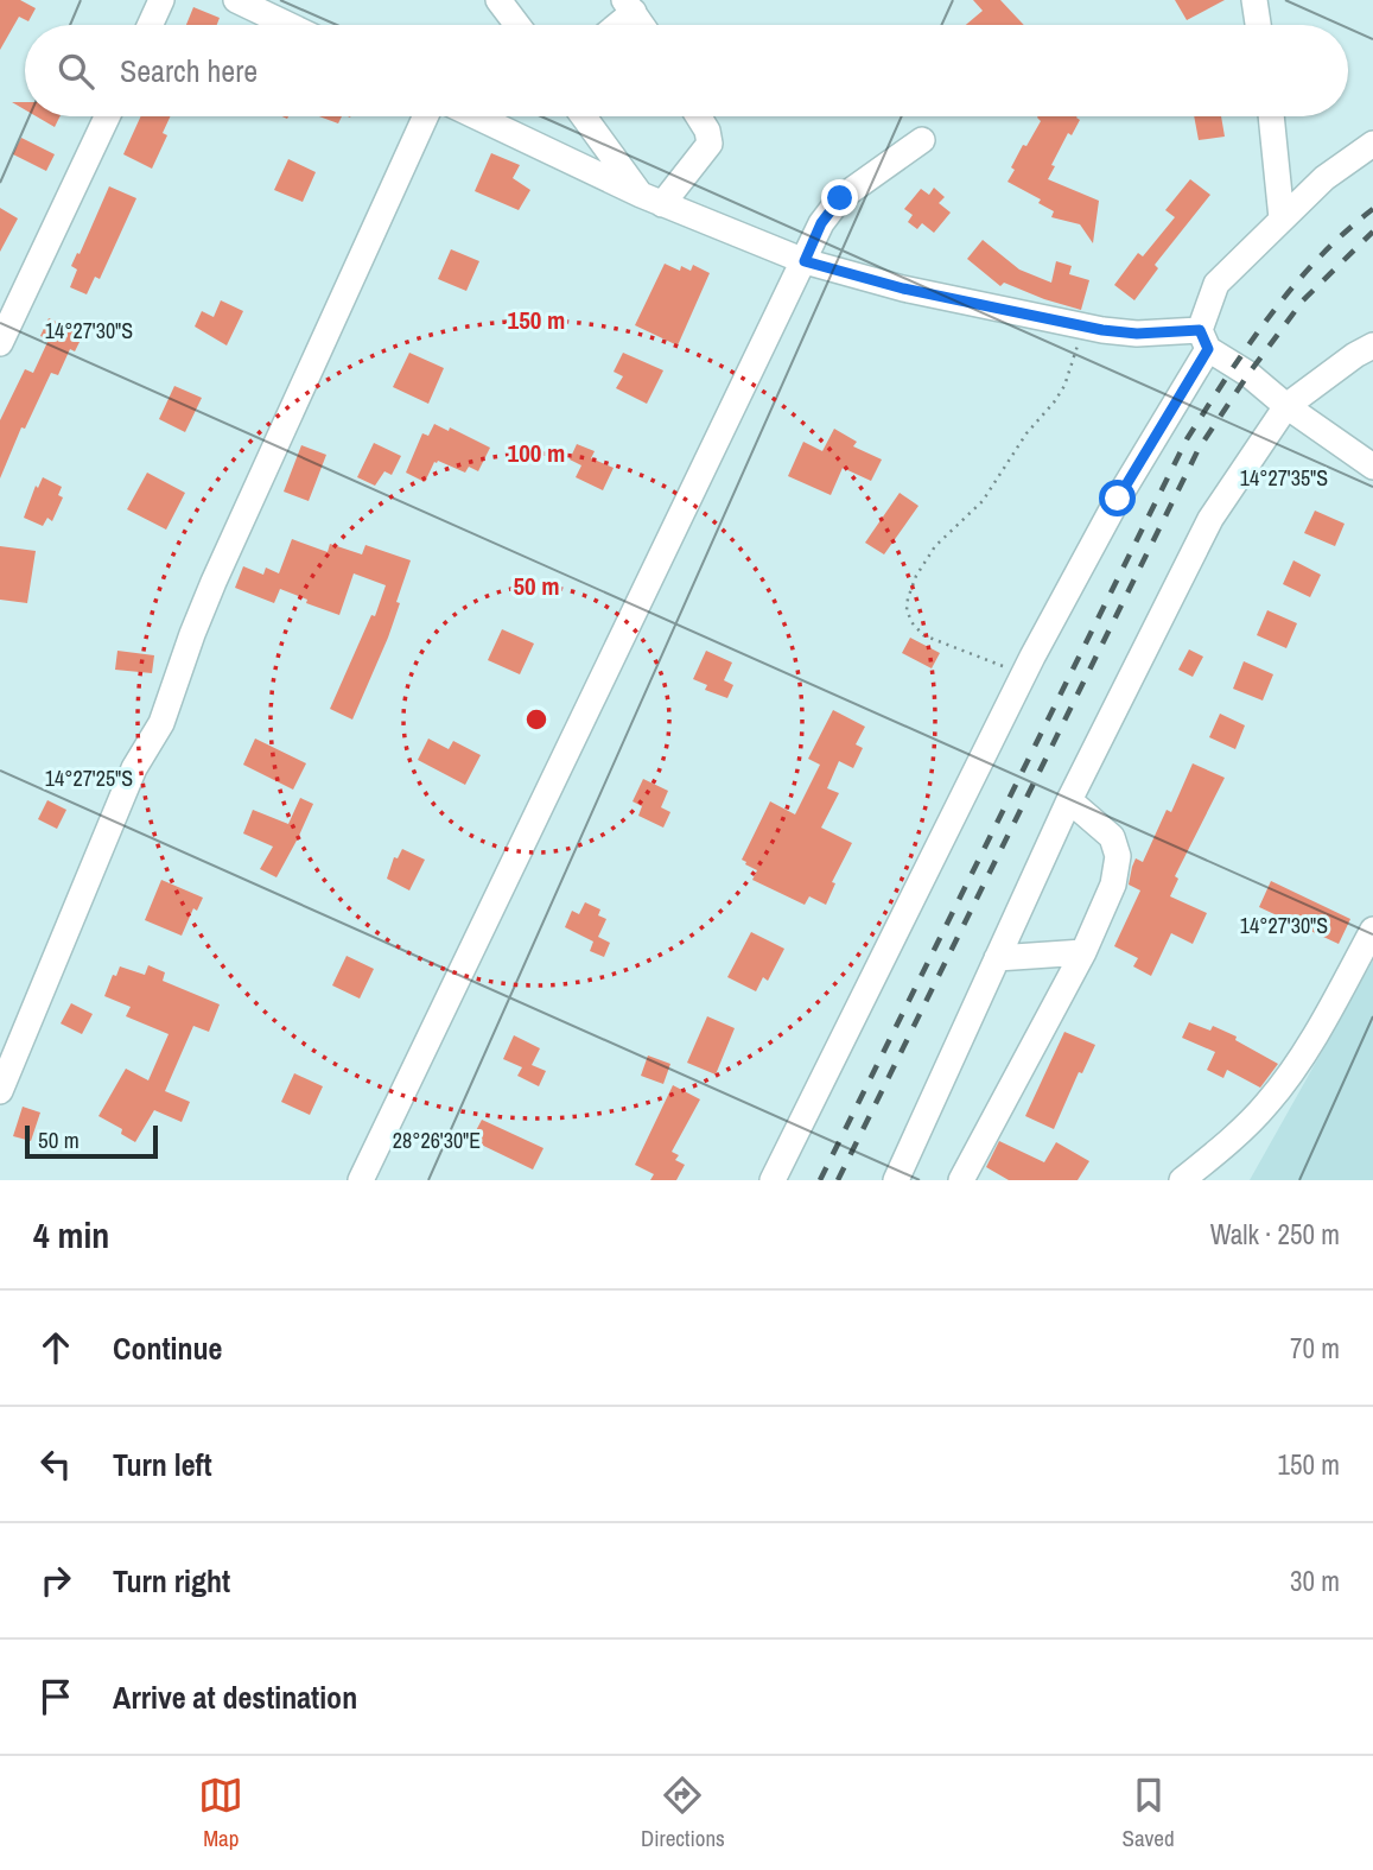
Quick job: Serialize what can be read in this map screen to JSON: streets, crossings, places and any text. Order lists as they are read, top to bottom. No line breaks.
{"scale_bar":"50 m","page":{"search":"Search here","scale":"50 m","heading":["4 min","Walk · 250 m"],"list":[["Continue","70 m"],["Turn left","150 m"],["Turn right","30 m"],"Arrive at destination"],"nav":["Map","Directions","Saved"]},"coordinates":["14°27'30\"S","14°27'35\"S","14°27'25\"S","28°26'30\"E"],"rings":["150 m","100 m","50 m"]}
